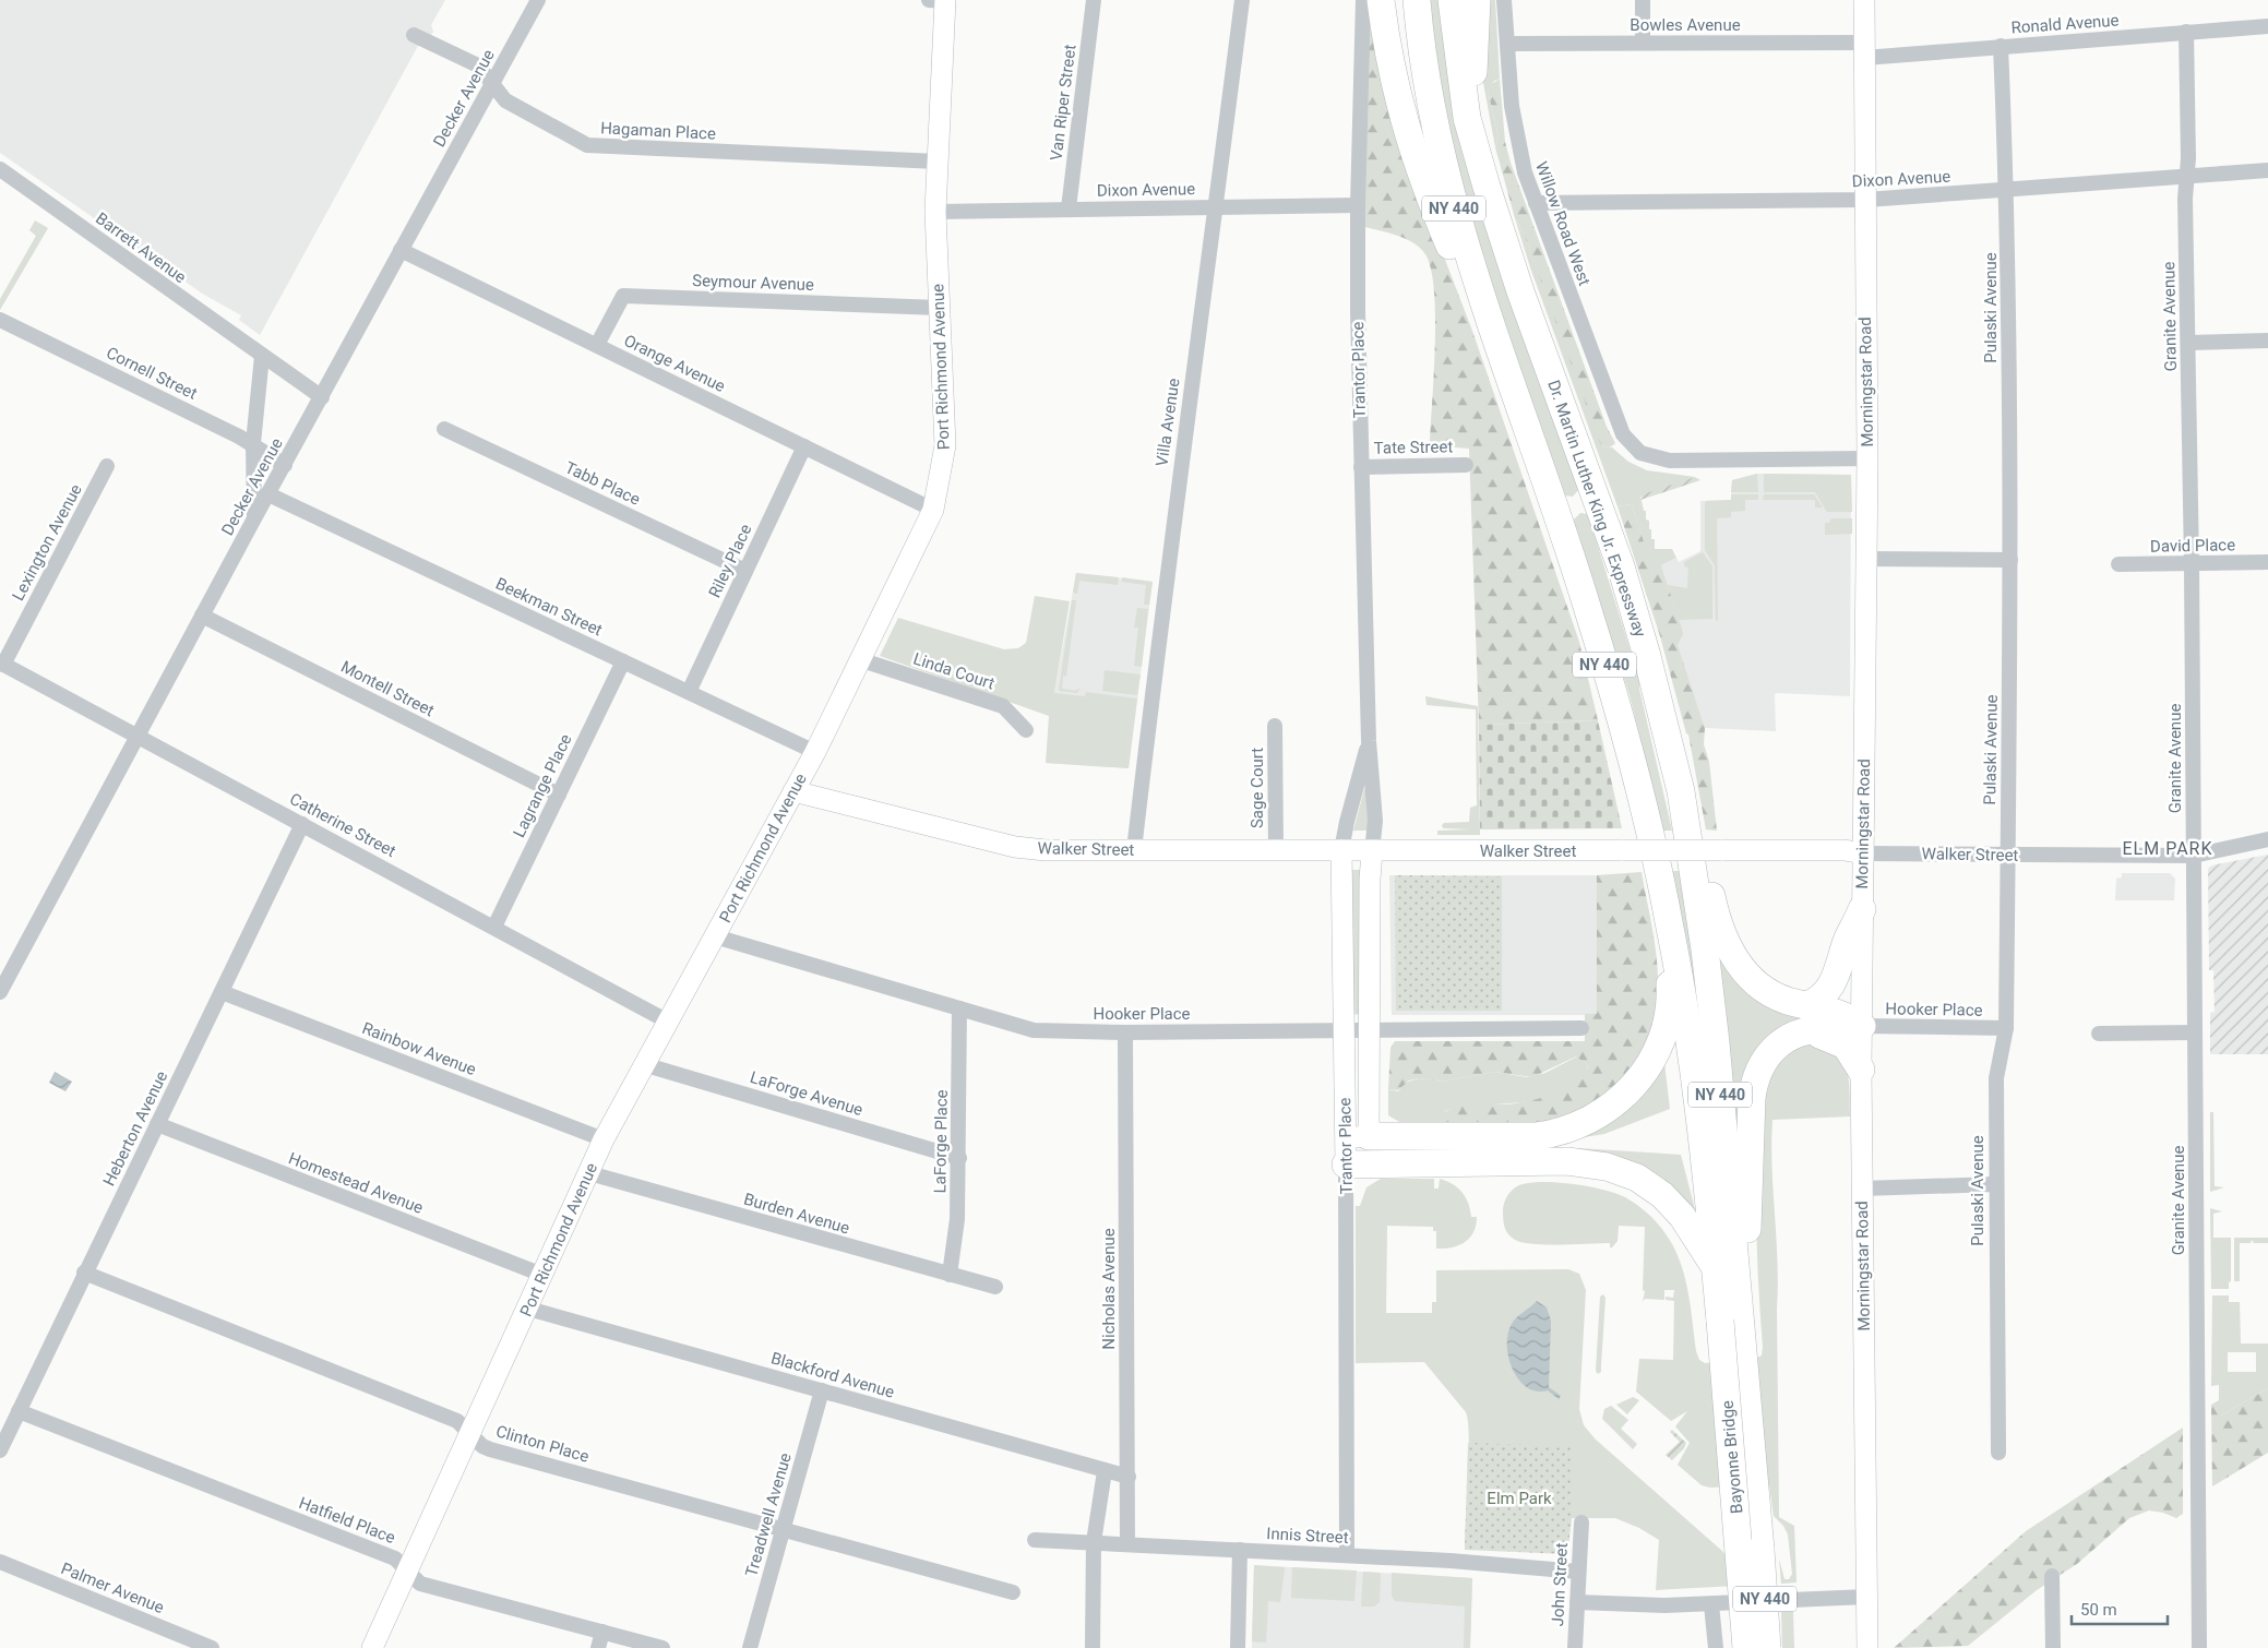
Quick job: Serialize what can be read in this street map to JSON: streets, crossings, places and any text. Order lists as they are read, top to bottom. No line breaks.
{"streets":{"highway":["NY 440","Dr. Martin Luther King Jr. Expressway","Bayonne Bridge"],"street":["Ronald Avenue","Bowles Avenue","Decker Avenue","Van Riper Street","Hagaman Place","Dixon Avenue","Willow Road West","Barrett Avenue","Seymour Avenue","Pulaski Avenue","Granite Avenue","Orange Avenue","Port Richmond Avenue","Trantor Place","Cornell Street","Morningstar Road","Villa Avenue","Tate Street","Tabb Place","Lexington Avenue","David Place","Riley Place","Beekman Street","Linda Court","Montell Street","Lagrange Place","Sage Court","Catherine Street","Walker Street","Hooker Place","Rainbow Avenue","LaForge Avenue","Heberton Avenue","LaForge Place","Homestead Avenue","Burden Avenue","Nicholas Avenue","Blackford Avenue","Clinton Place","Treadwell Avenue","Hatfield Place","Innis Street","John Street","Palmer Avenue"]},"crossings":[["Ronald Avenue","Bowles Avenue"],["Ronald Avenue","Pulaski Avenue"],["Ronald Avenue","Granite Avenue"],["Ronald Avenue","Morningstar Road"],["Bowles Avenue","Willow Road West"],["Bowles Avenue","Morningstar Road"],["Decker Avenue","Hagaman Place"],["Decker Avenue","Barrett Avenue"],["Decker Avenue","Orange Avenue"],["Decker Avenue","Cornell Street"],["Decker Avenue","Beekman Street"],["Decker Avenue","Montell Street"],["Decker Avenue","Catherine Street"],["Van Riper Street","Dixon Avenue"],["Hagaman Place","Port Richmond Avenue"],["Dixon Avenue","Willow Road West"],["Dixon Avenue","Pulaski Avenue"],["Dixon Avenue","Granite Avenue"],["Dixon Avenue","Port Richmond Avenue"],["Dixon Avenue","Trantor Place"],["Dixon Avenue","Morningstar Road"],["Dixon Avenue","Villa Avenue"],["NY 440","Bayonne Bridge"],["Willow Road West","Morningstar Road"],["Seymour Avenue","Orange Avenue"],["Seymour Avenue","Port Richmond Avenue"],["Pulaski Avenue","Walker Street"],["Pulaski Avenue","Hooker Place"],["Granite Avenue","David Place"],["Granite Avenue","Walker Street"],["Orange Avenue","Port Richmond Avenue"],["Orange Avenue","Riley Place"],["Port Richmond Avenue","Beekman Street"],["Port Richmond Avenue","Linda Court"],["Port Richmond Avenue","Catherine Street"],["Port Richmond Avenue","Walker Street"],["Port Richmond Avenue","Hooker Place"],["Port Richmond Avenue","Rainbow Avenue"],["Port Richmond Avenue","LaForge Avenue"],["Port Richmond Avenue","Homestead Avenue"],["Port Richmond Avenue","Burden Avenue"],["Port Richmond Avenue","Blackford Avenue"],["Port Richmond Avenue","Clinton Place"],["Port Richmond Avenue","Hatfield Place"],["Trantor Place","Tate Street"],["Trantor Place","Walker Street"],["Trantor Place","Hooker Place"],["Trantor Place","Innis Street"],["Morningstar Road","Walker Street"],["Morningstar Road","Hooker Place"],["Villa Avenue","Walker Street"],["Tabb Place","Riley Place"],["Dr. Martin Luther King Jr. Expressway","Bayonne Bridge"],["Lexington Avenue","Catherine Street"],["Riley Place","Beekman Street"],["Beekman Street","Lagrange Place"],["Montell Street","Lagrange Place"],["Lagrange Place","Catherine Street"],["Sage Court","Walker Street"],["Catherine Street","Heberton Avenue"],["Hooker Place","LaForge Place"],["Hooker Place","Nicholas Avenue"],["Rainbow Avenue","Heberton Avenue"],["LaForge Avenue","LaForge Place"],["Heberton Avenue","Homestead Avenue"],["Heberton Avenue","Clinton Place"],["Heberton Avenue","Hatfield Place"],["LaForge Place","Burden Avenue"],["Nicholas Avenue","Blackford Avenue"],["Nicholas Avenue","Innis Street"],["Blackford Avenue","Treadwell Avenue"],["Clinton Place","Treadwell Avenue"],["Innis Street","John Street"]],"districts":["ELM PARK"],"parks":["Elm Park"],"scale_bar":"50 m"}
